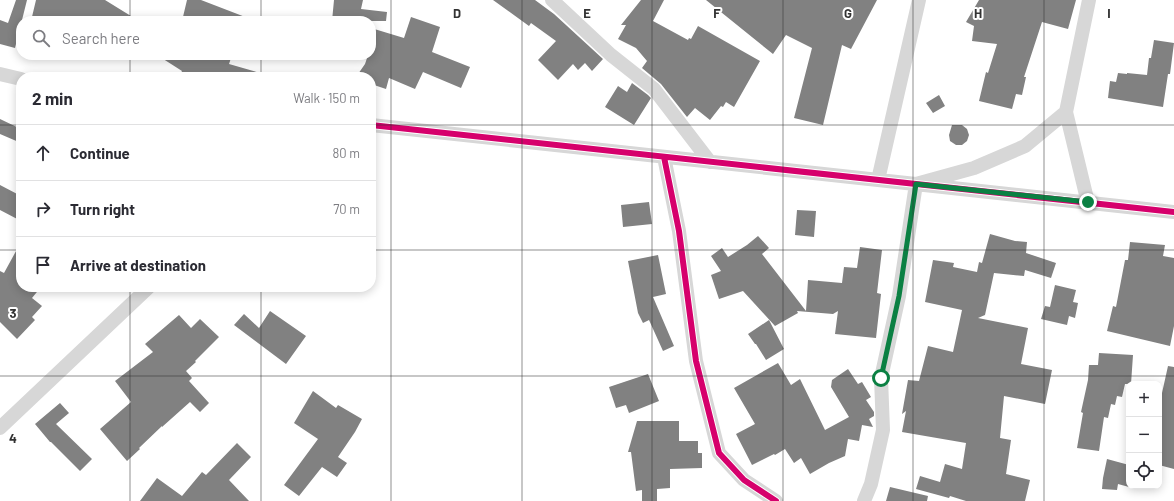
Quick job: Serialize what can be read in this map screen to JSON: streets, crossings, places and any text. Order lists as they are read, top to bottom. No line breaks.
{"page":{"search":"Search here","heading":["2 min","Walk · 150 m"],"list":[["Continue","80 m"],["Turn right","70 m"],"Arrive at destination"],"map_buttons":["+","−"]},"grid":{"columns":["D","E","F","G","H","I"],"rows":["3","4"]}}
